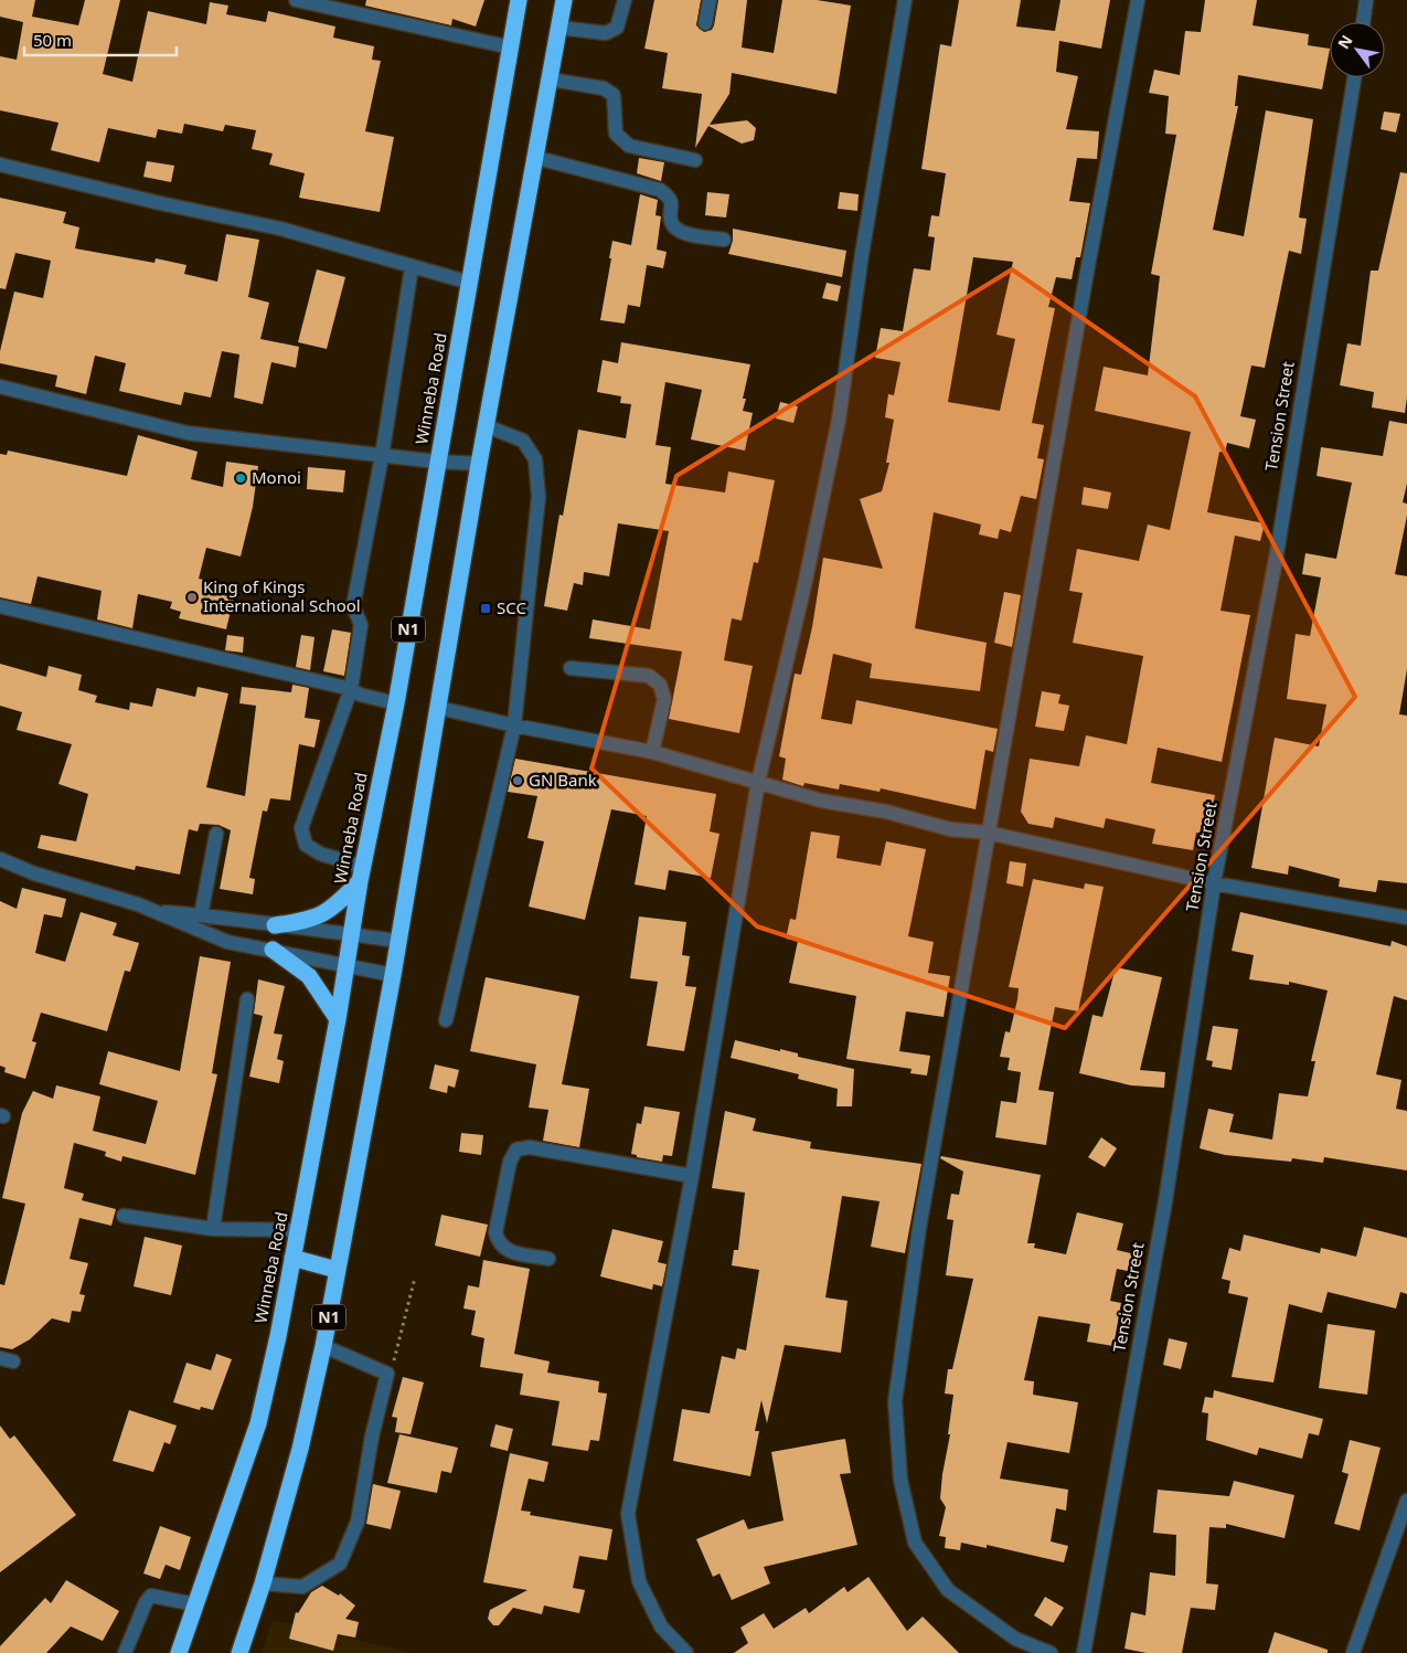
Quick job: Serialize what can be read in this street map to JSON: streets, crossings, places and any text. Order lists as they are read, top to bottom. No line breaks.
{"streets":{"highway":["Winneba Road","N1"],"street":["Tension Street"]},"places":{"other":["Monoi","King of Kings International School","GN Bank"],"transit":["SCC"]},"scale_bar":"50 m","north":"top left"}
